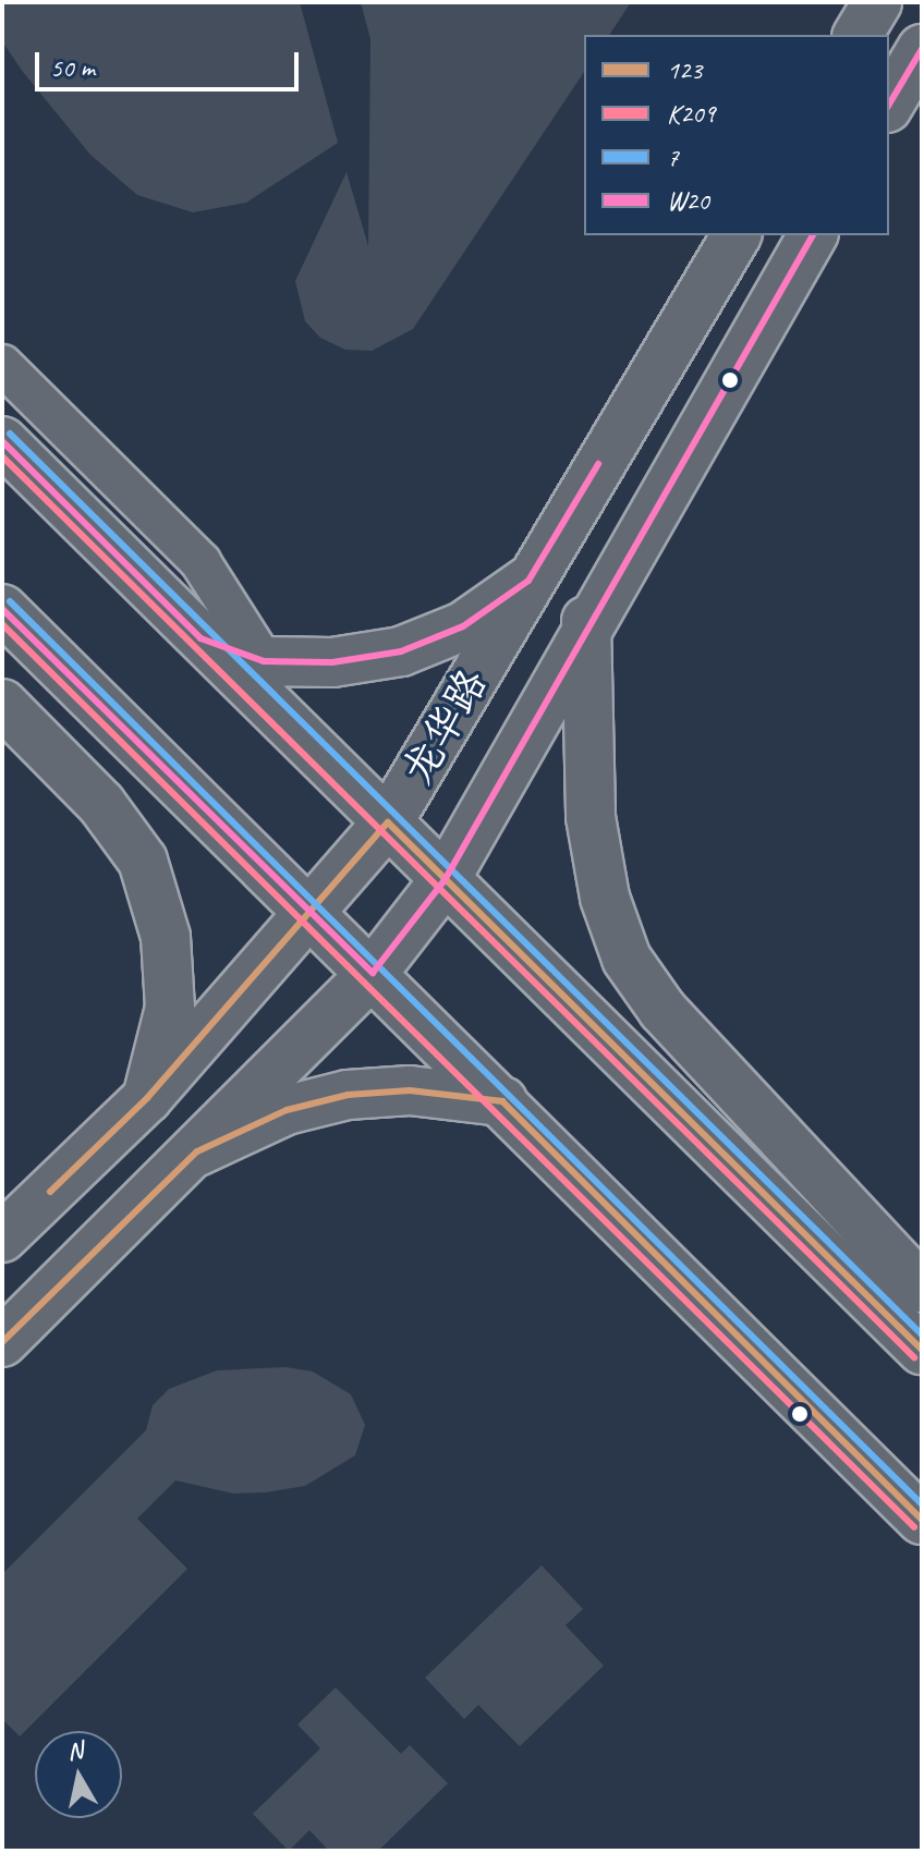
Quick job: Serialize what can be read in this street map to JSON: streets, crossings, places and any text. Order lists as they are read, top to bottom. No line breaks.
{"streets":{"main road":["龙华路"]},"lines":["transit line W20","transit line 7","transit line K209","transit line 123"],"legend":["123","K209","7","W20"],"scale_bar":"50 m","north":"top"}
